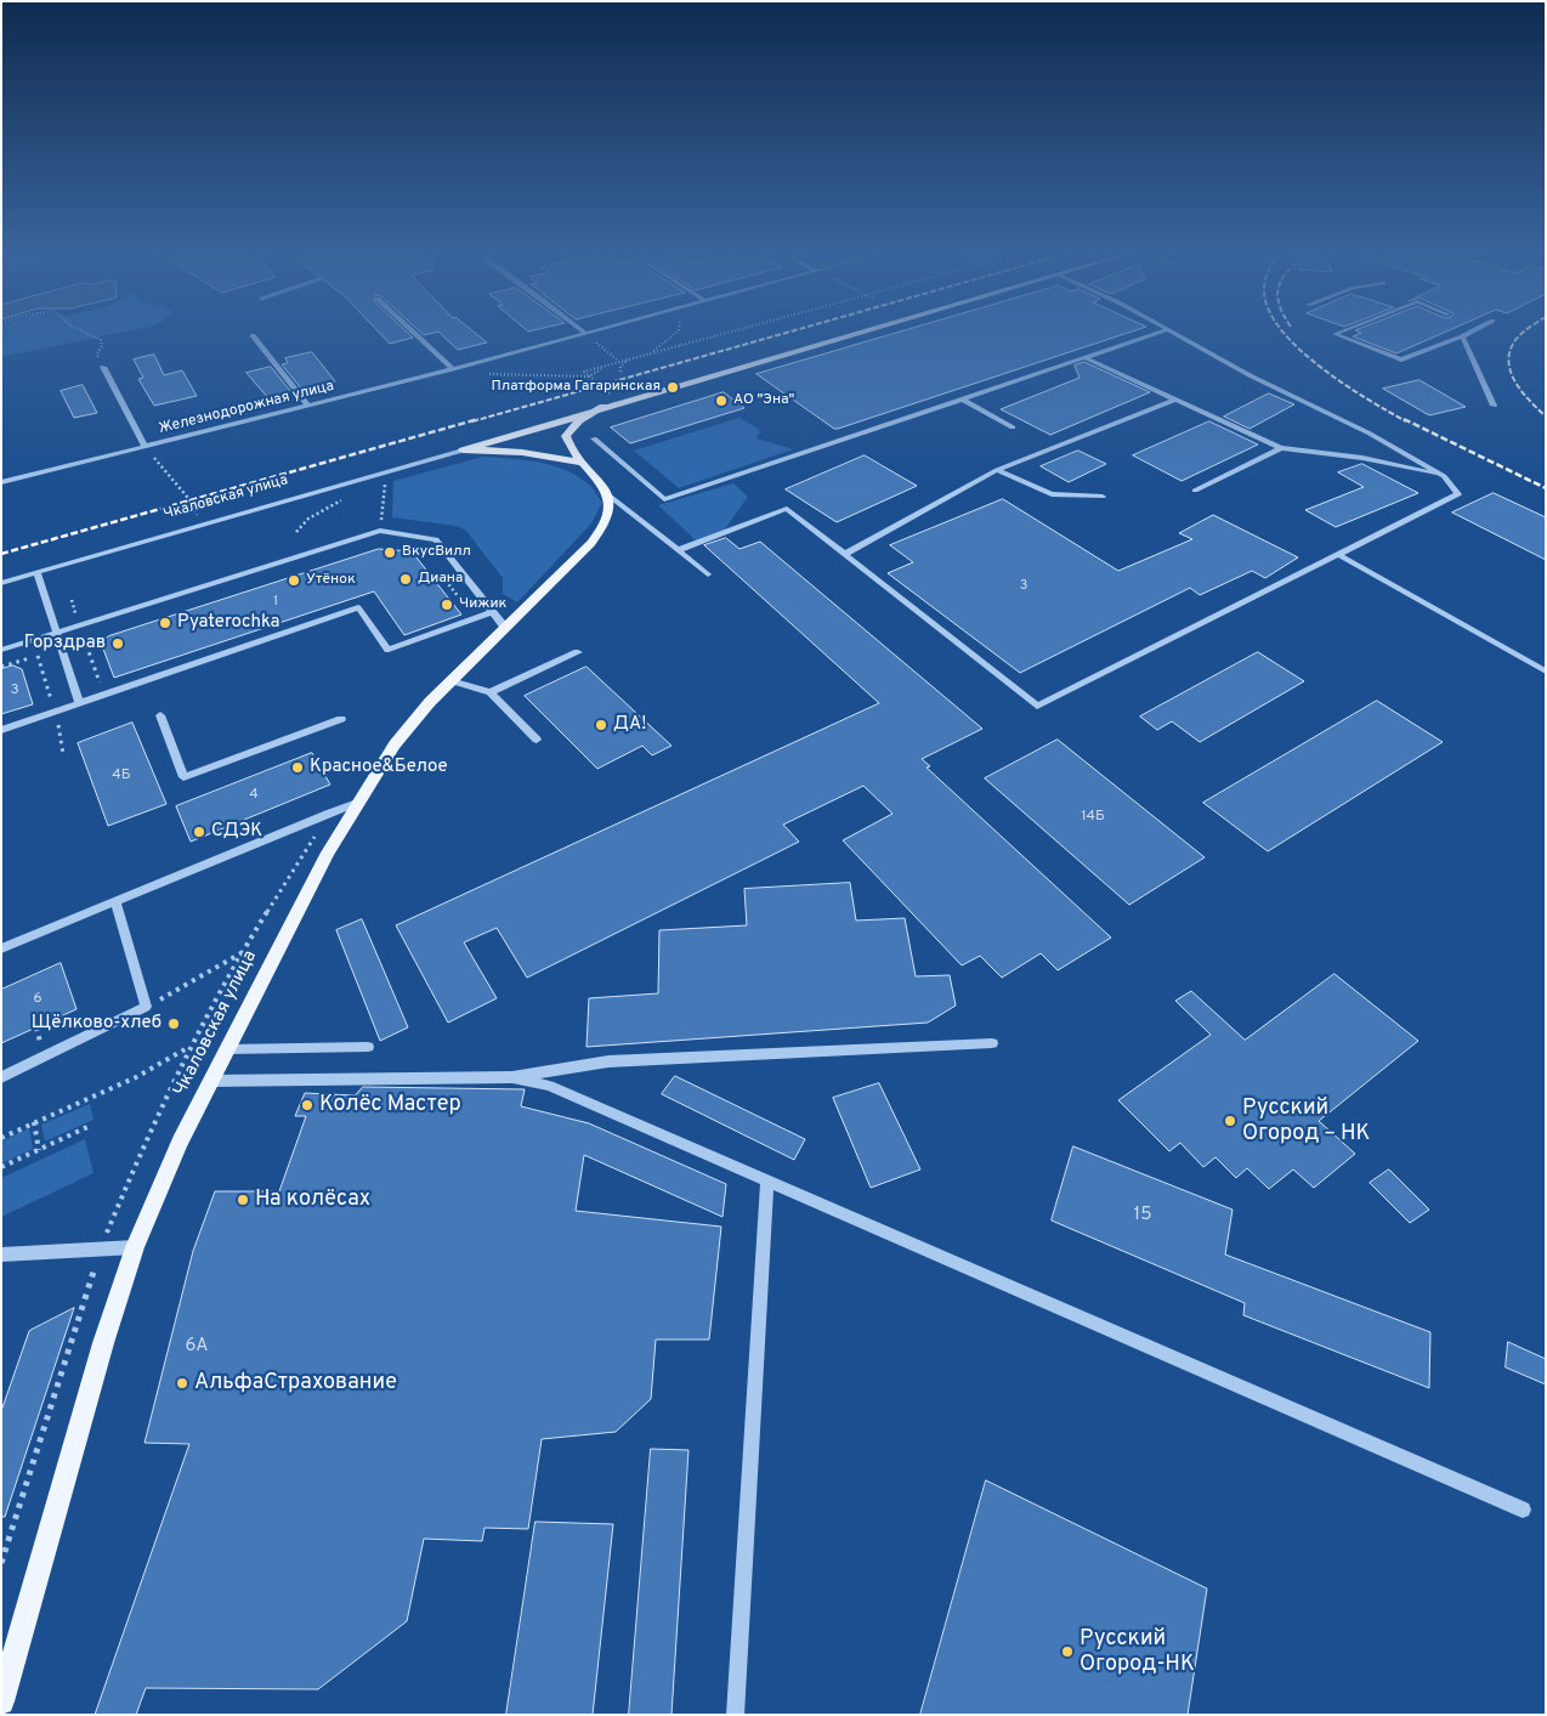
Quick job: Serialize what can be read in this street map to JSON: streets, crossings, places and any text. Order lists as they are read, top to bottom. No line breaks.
{"streets":{"main road":["Чкаловская улица"],"street":["Железнодорожная улица"]},"places":["Платформа Гагаринская","АО \"Эна\"","ВкусВилл","Диана","Утёнок","Чижик","Pyaterochka","Горздрав","ДА!","Красное&Белое","СДЭК","Щёлково-хлеб","Колёс Мастер","Русский Огород – НК","На колёсах","АльфаСтрахование","Русский Огород-НК"],"house_numbers":["3","1","3","4Б","4","14Б","6","15","6А"]}
